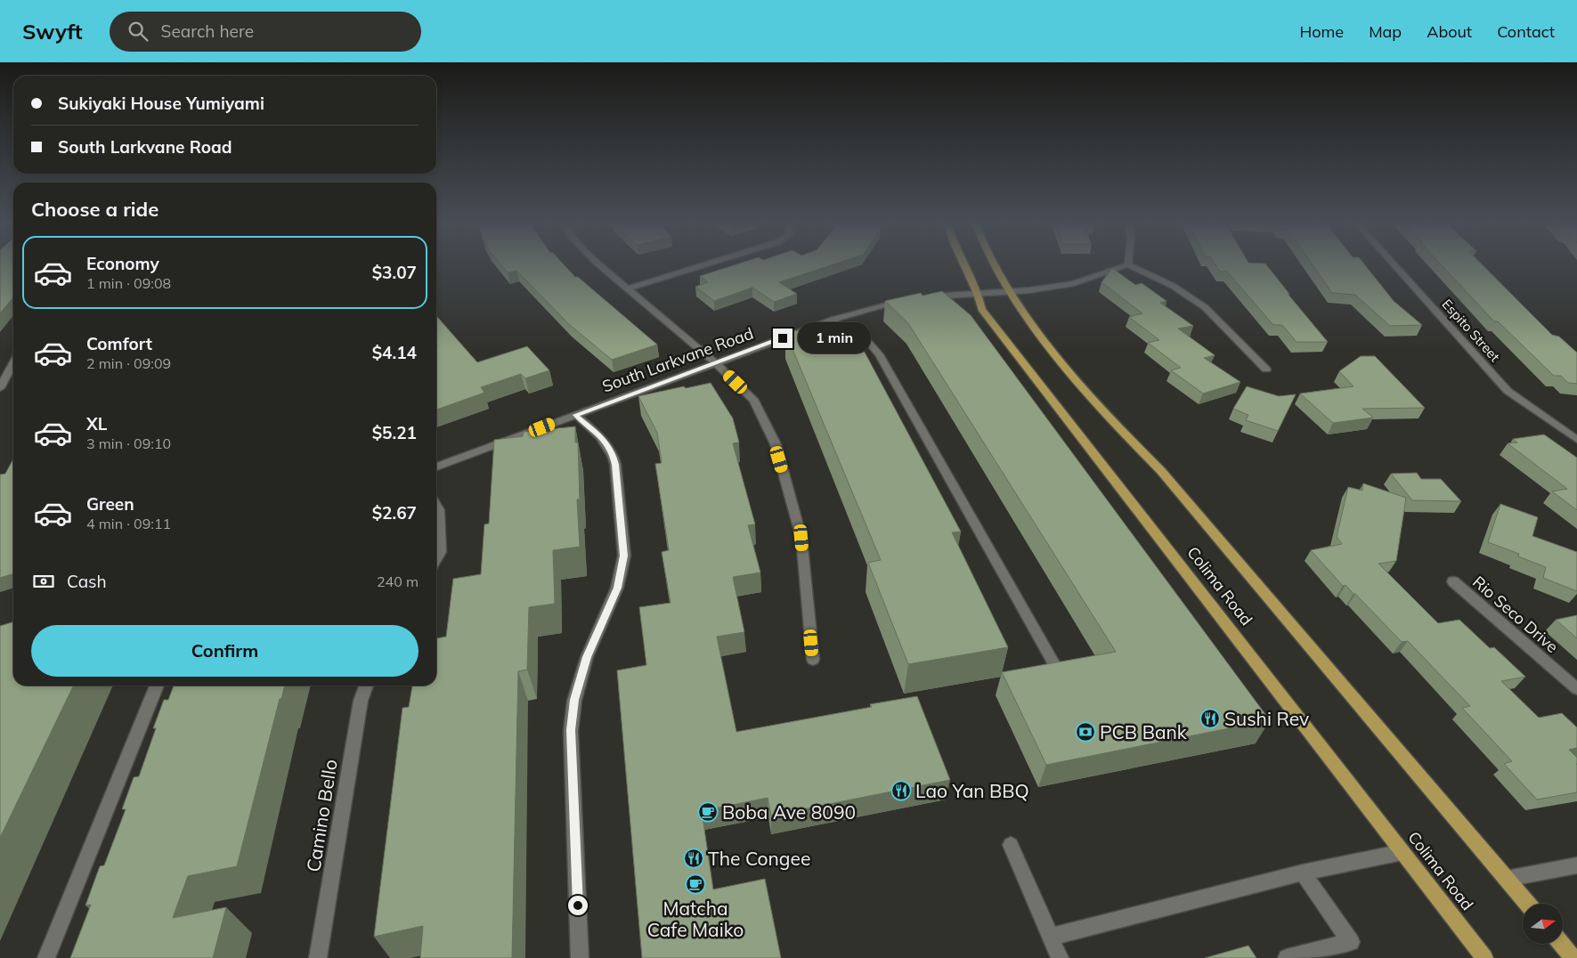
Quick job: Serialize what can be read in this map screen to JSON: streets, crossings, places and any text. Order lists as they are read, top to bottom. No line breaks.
{"streets":{"main road":["Colima Road"],"street":["Espito Street","South Larkvane Road","Rio Seco Drive","Camino Bello"]},"crossings":[["South Larkvane Road","Colima Road"]],"places":{"restaurant":["Sushi Rev","Lao Yan BBQ","The Congee"],"bank":["PCB Bank"],"cafe":["Boba Ave 8090","Matcha Cafe Maiko"]},"north":"right","page":{"header":"Swyft","search":"Search here","nav":["Home","Map","About","Contact"],"banner":["Sukiyaki House Yumiyami","South Larkvane Road"],"heading":"Choose a ride","list":[{"name":"Economy","note":"1 min · 09:08","value":"$3.07"},{"name":"Comfort","note":"2 min · 09:09","value":"$4.14"},{"name":"XL","note":"3 min · 09:10","value":"$5.21"},{"name":"Green","note":"4 min · 09:11","value":"$2.67"}],"bubble":"1 min","pay":["Cash","240 m"],"buttons":"Confirm"}}
